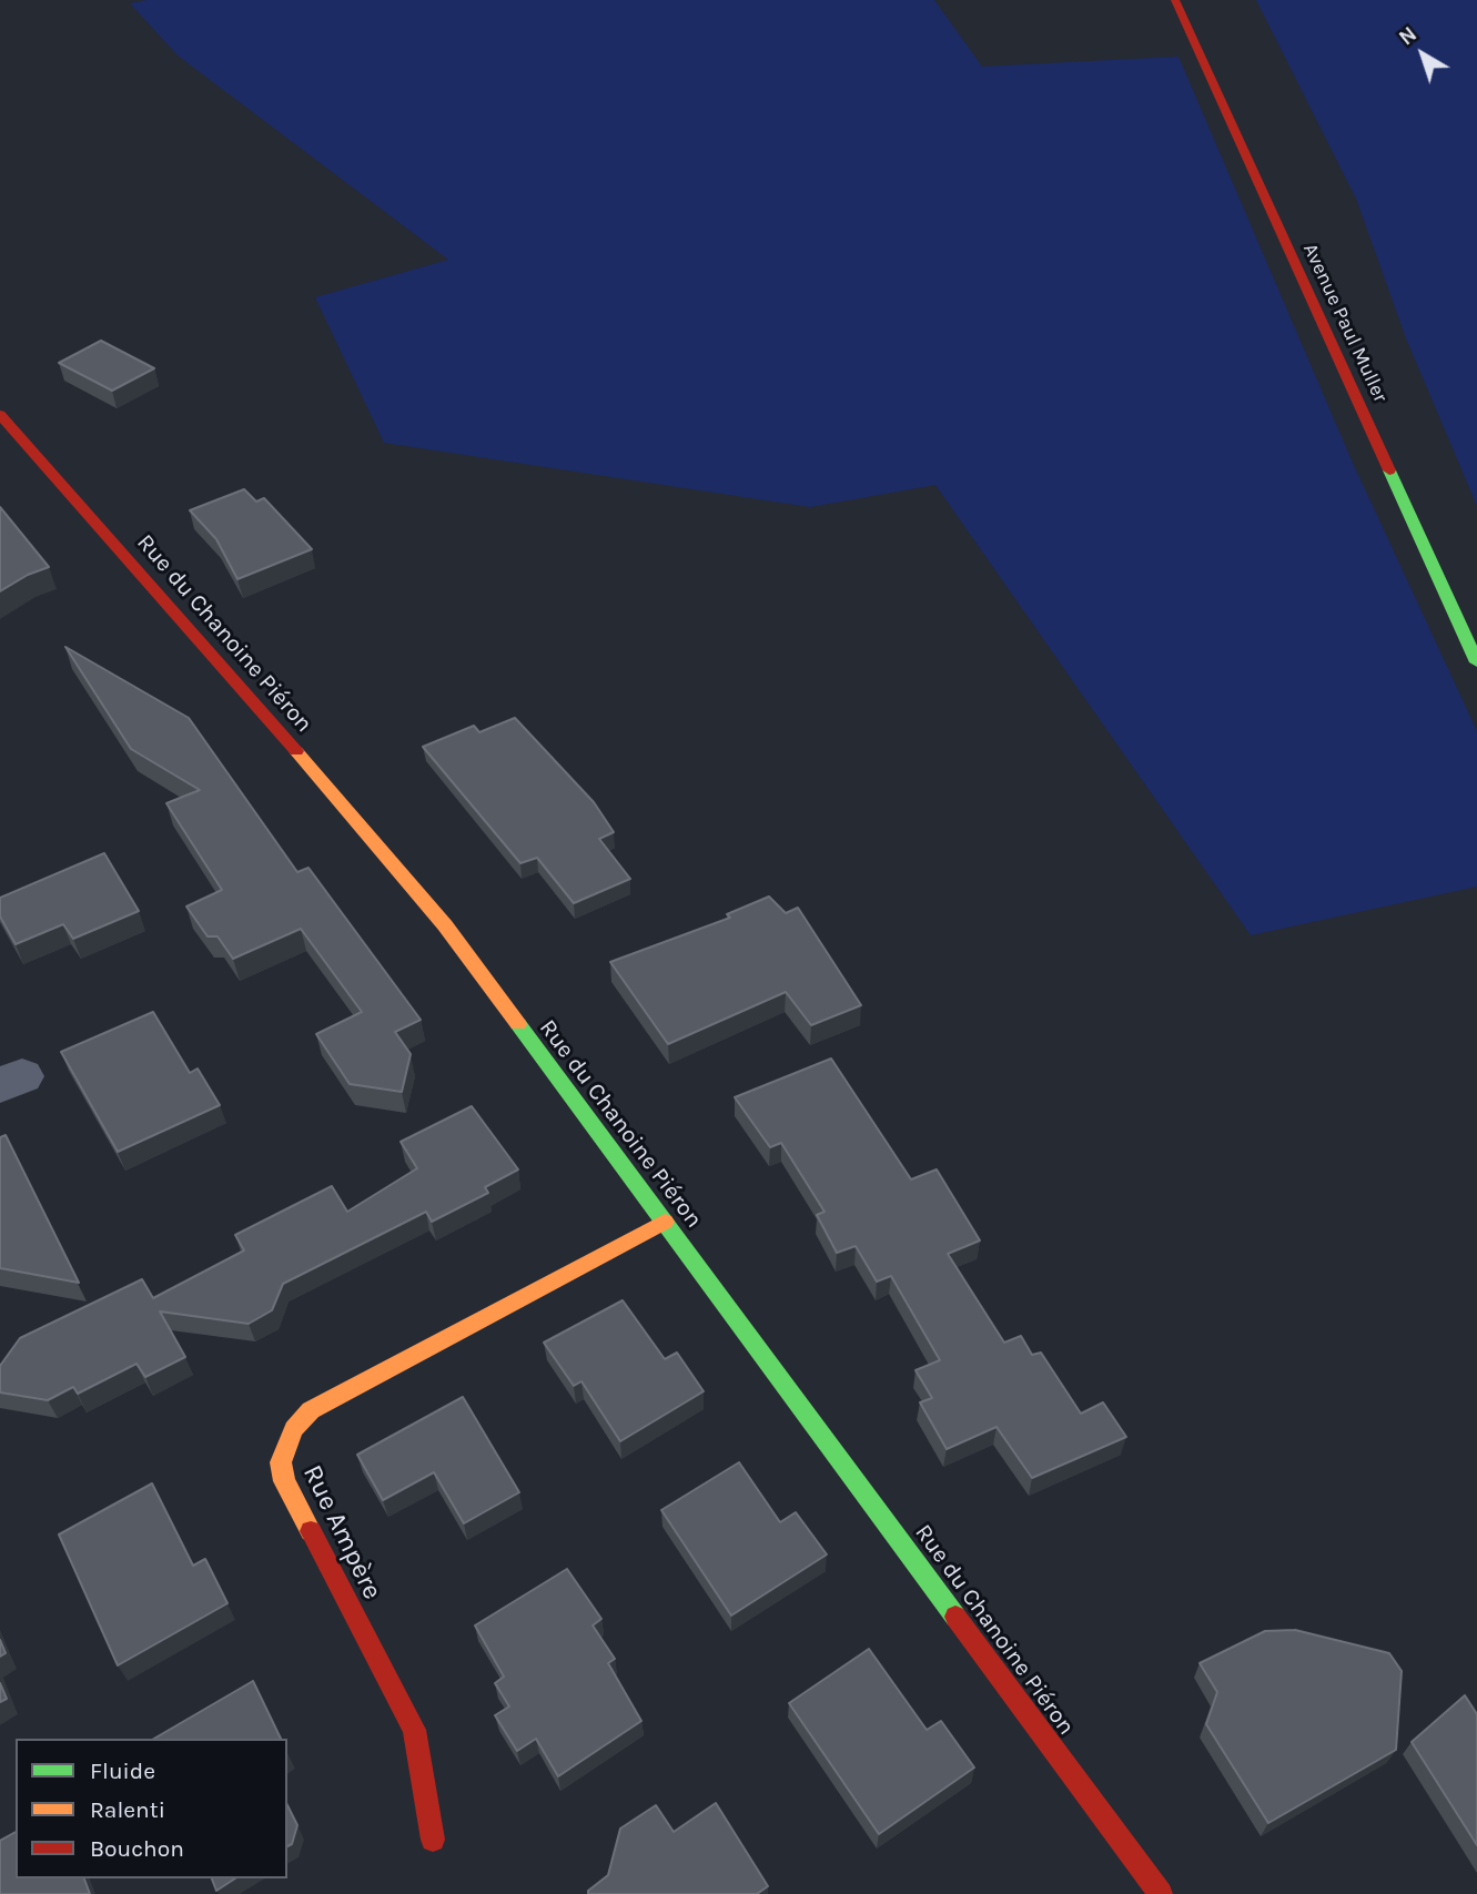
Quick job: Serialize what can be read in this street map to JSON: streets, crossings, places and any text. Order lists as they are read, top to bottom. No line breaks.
{"streets":{"street":["Avenue Paul Muller","Rue du Chanoine Piéron","Rue Ampère"]},"crossings":[["Rue du Chanoine Piéron","Rue Ampère"]],"legend":["Fluide","Ralenti","Bouchon"],"north":"top left"}
